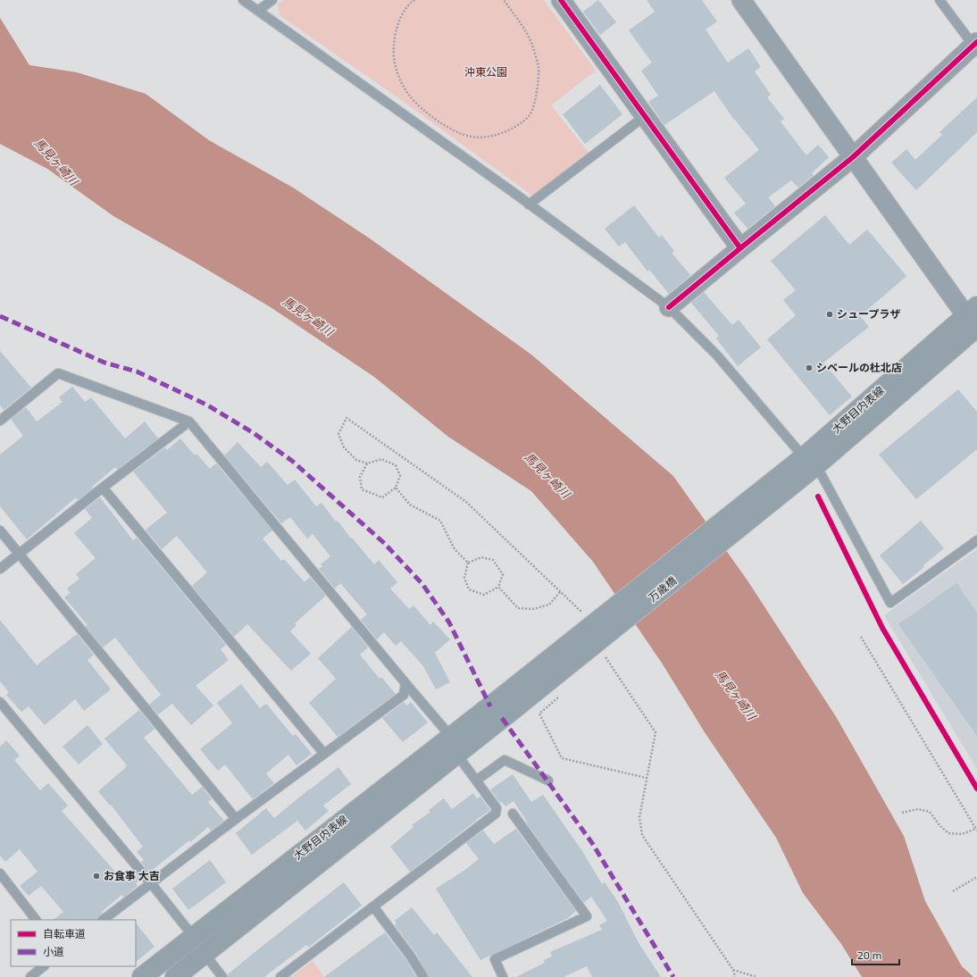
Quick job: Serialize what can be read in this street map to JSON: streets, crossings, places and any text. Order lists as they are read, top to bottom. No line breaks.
{"streets":{"main road":["大野目内表線","万歳橋"]},"crossings":[["大野目内表線","万歳橋"]],"water":["馬見ヶ崎川"],"parks":["沖東公園"],"places":["シュープラザ","シベールの杜北店","お食事 大吉"],"legend":["自転車道","小道"],"scale_bar":"20 m"}
